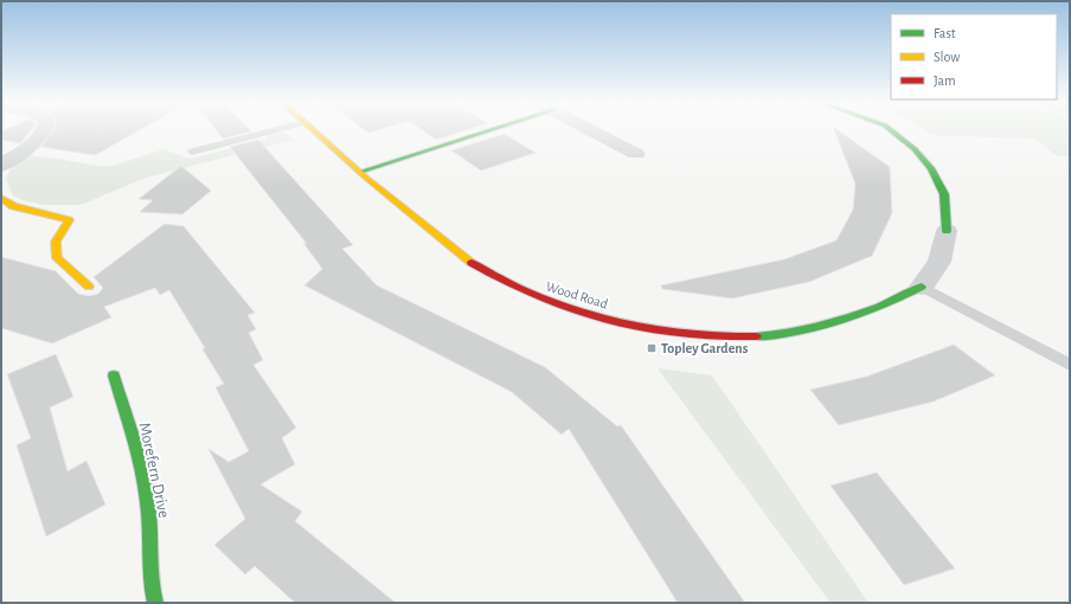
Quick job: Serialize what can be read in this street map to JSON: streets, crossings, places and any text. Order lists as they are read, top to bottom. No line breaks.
{"streets":{"street":["Wood Road","Morefern Drive"]},"places":{"transit":["Topley Gardens"]},"legend":["Fast","Slow","Jam"]}
